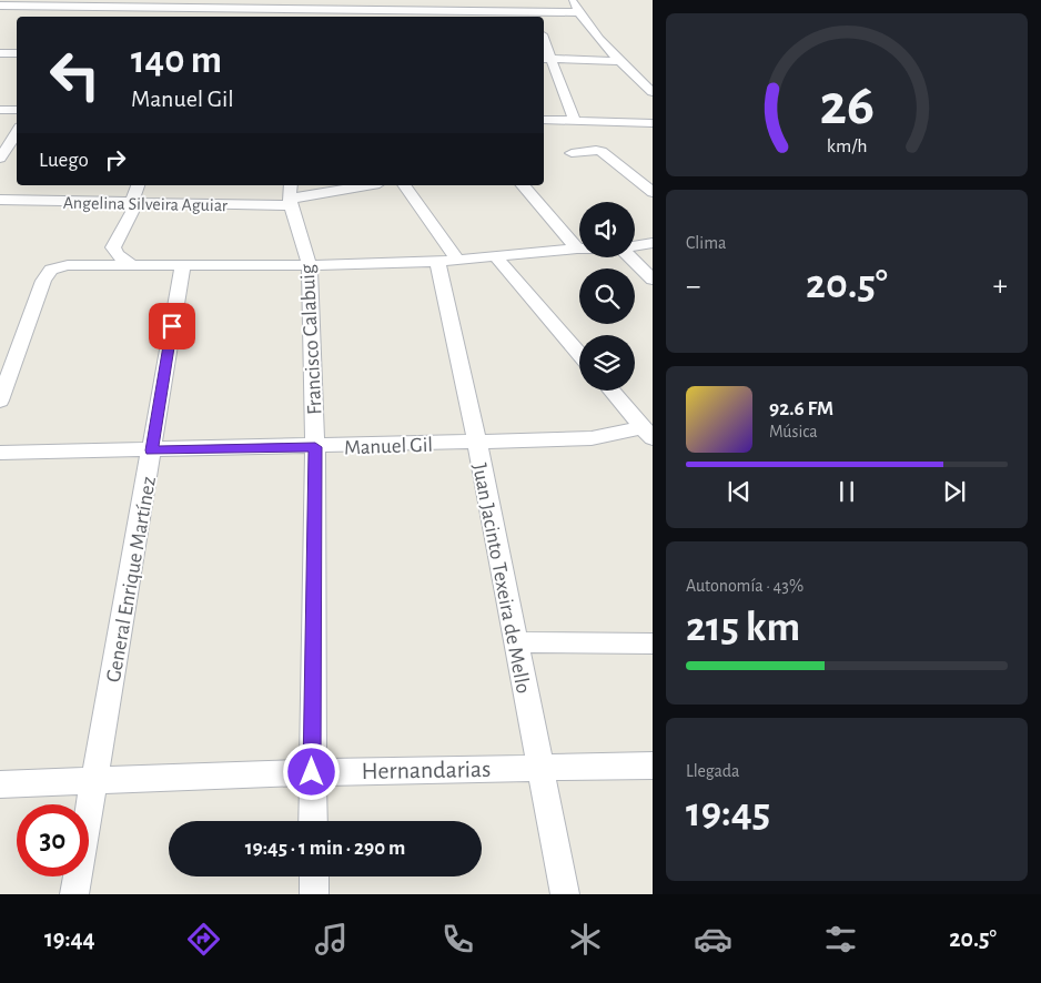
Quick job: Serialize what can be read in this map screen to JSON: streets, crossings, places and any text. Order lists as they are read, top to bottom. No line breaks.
{"streets":{"street":["Angelina Silveira Aguiar","Francisco Calabuig","Manuel Gil","Juan Jacinto Texeira de Mello","General Enrique Martínez","Hernandarias"]},"crossings":[["Angelina Silveira Aguiar","Francisco Calabuig"],["Francisco Calabuig","Manuel Gil"],["Francisco Calabuig","Hernandarias"],["Manuel Gil","Juan Jacinto Texeira de Mello"],["Manuel Gil","General Enrique Martínez"],["Juan Jacinto Texeira de Mello","Hernandarias"],["General Enrique Martínez","Hernandarias"]],"page":{"turn":["140 m","Manuel Gil"],"then":"Luego","tile":["Clima",["Autonomía · 43%","215 km"],["Llegada","19:45"]],"heat":["−","20.5°","+"],"song":["92.6 FM","Música"],"limit":"30","trip":"19:45 · 1 min · 290 m","tabs":["19:44","20.5°"],"gauge":["26","km/h"]}}
